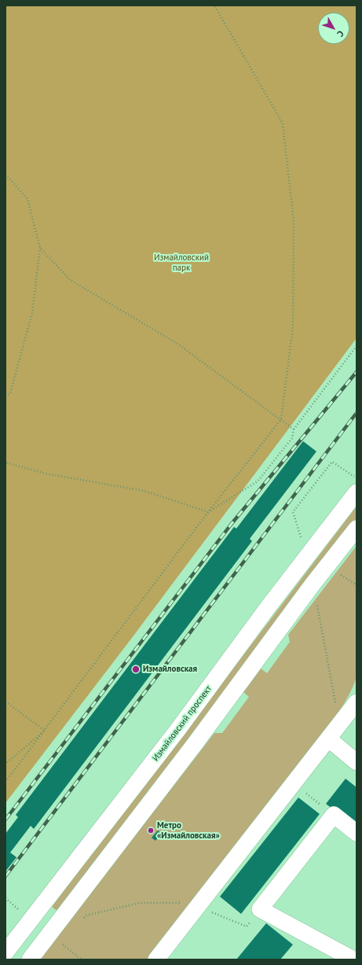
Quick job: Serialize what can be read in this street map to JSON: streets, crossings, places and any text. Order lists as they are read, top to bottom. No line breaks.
{"streets":{"street":["Измайловский проспект"]},"parks":["Измайловский парк"],"places":["Измайловская","Метро «Измайловская»"],"north":"bottom right"}
